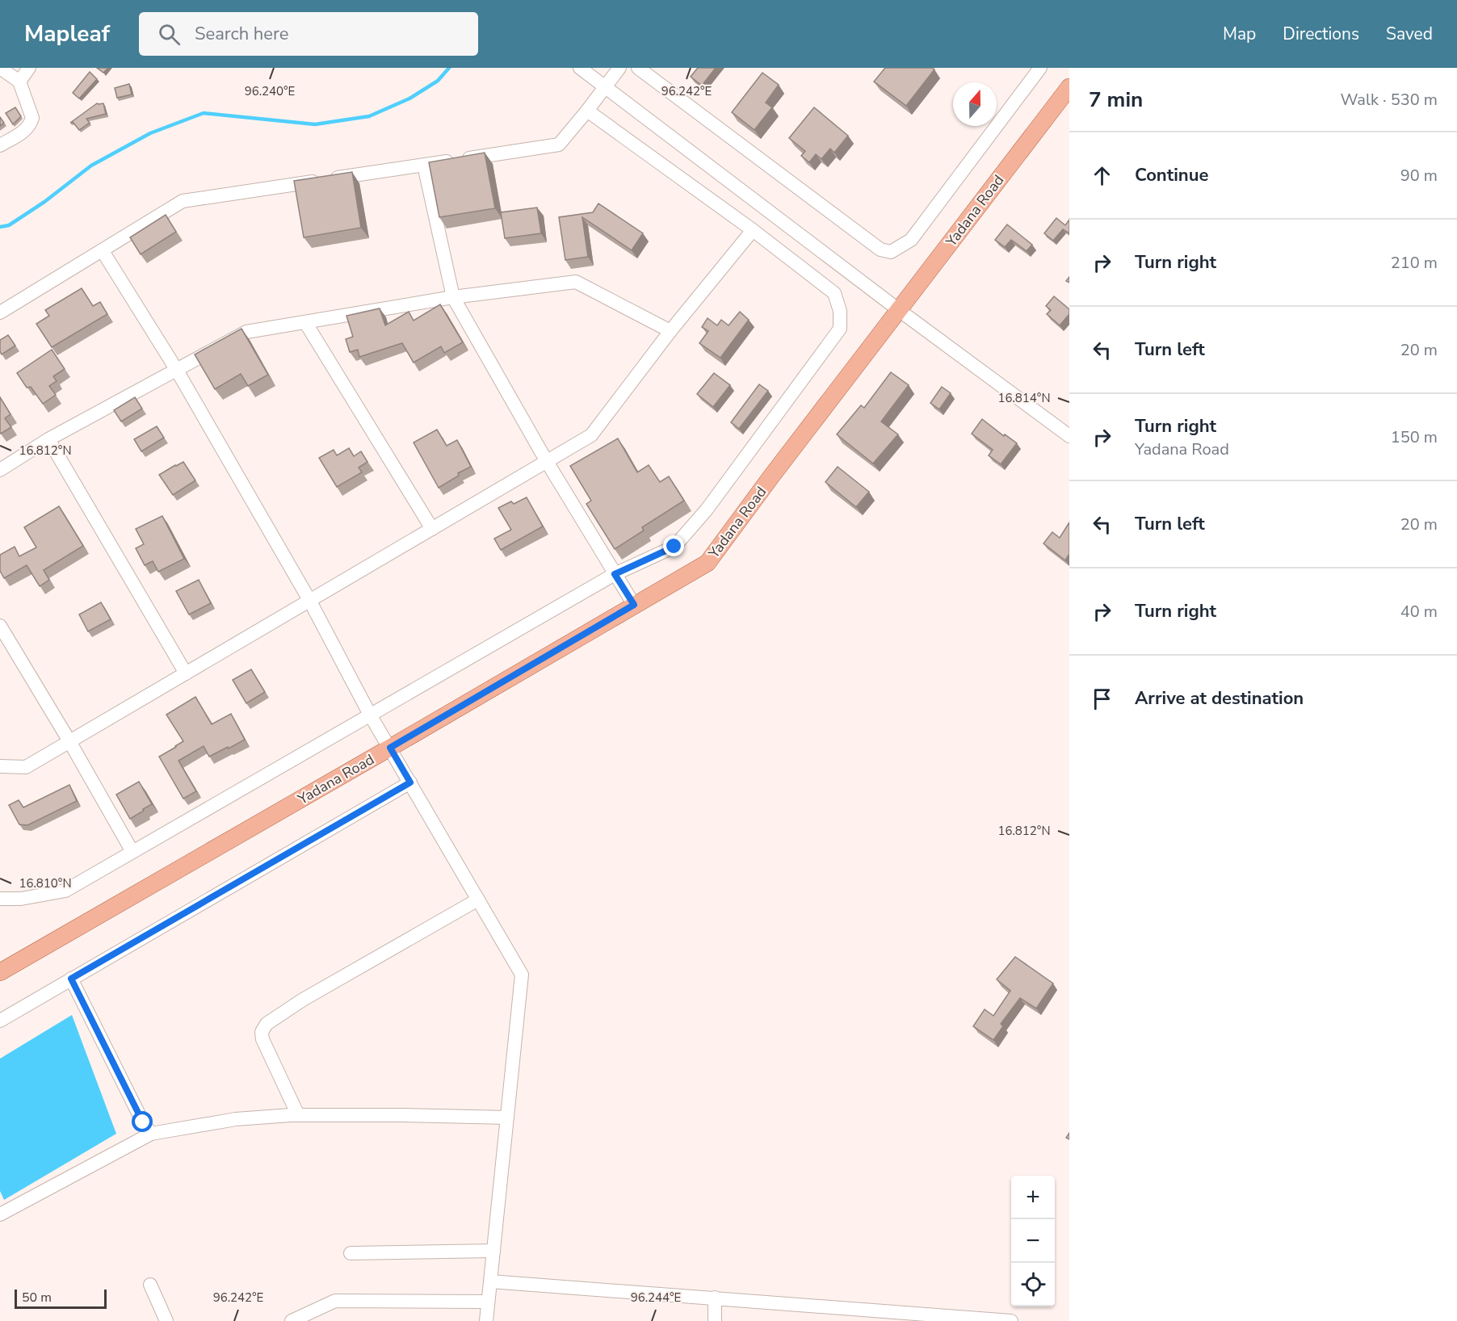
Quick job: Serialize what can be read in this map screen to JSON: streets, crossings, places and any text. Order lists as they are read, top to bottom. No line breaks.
{"streets":{"main road":["Yadana Road"]},"scale_bar":"50 m","north":"top","page":{"header":"Mapleaf","search":"Search here","nav":["Map","Directions","Saved"],"heading":["7 min","Walk · 530 m"],"list":[["Continue","90 m"],["Turn right","210 m"],["Turn left","20 m"],["Turn right","Yadana Road","150 m"],["Turn left","20 m"],["Turn right","40 m"],"Arrive at destination"],"map_buttons":["+","−"],"scale":"50 m"},"coordinates":["96.242°E","96.240°E","16.814°N","16.812°N","16.810°N","96.244°E"]}
